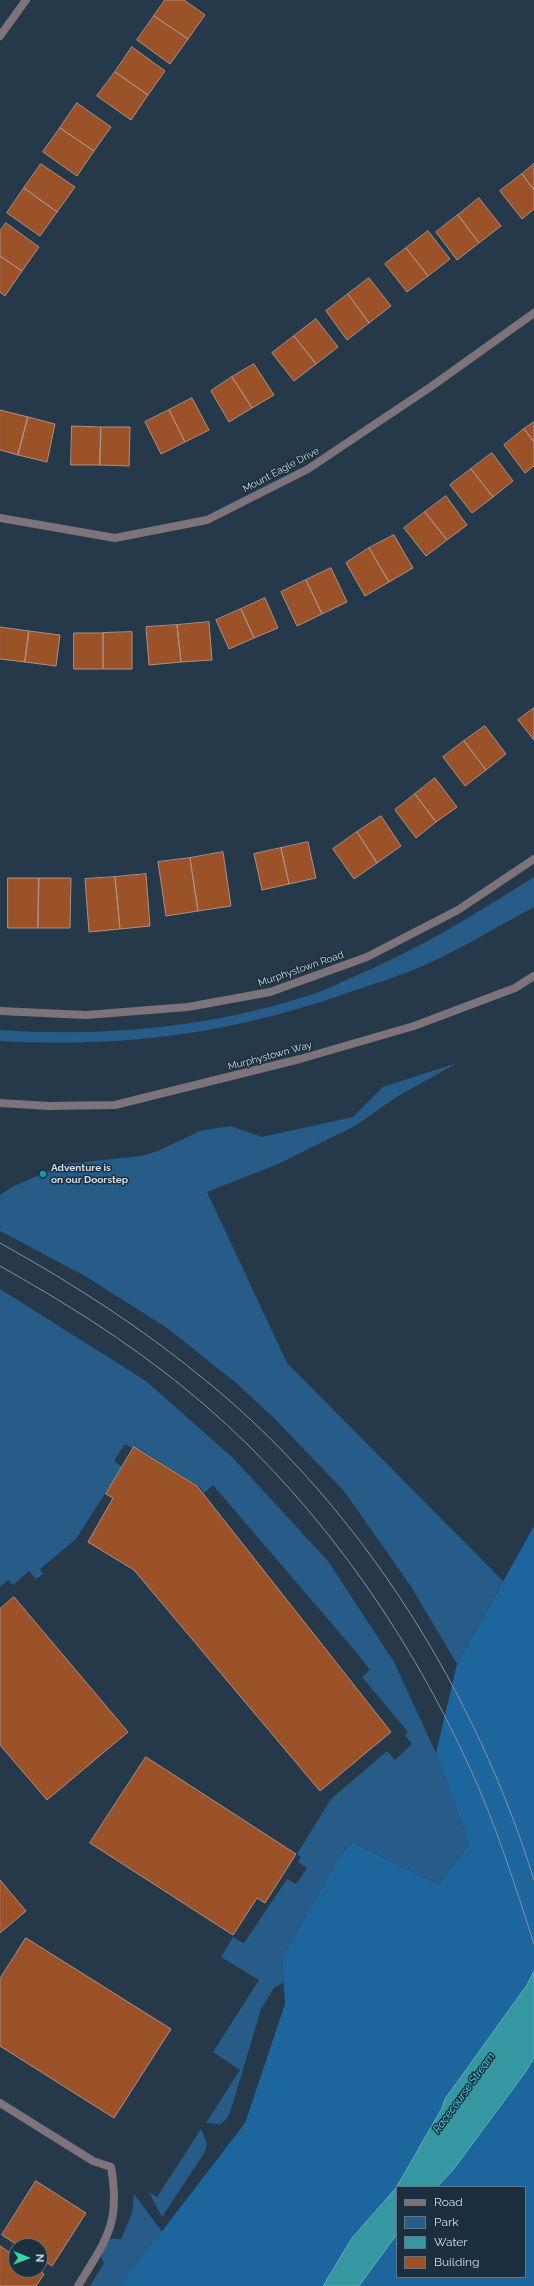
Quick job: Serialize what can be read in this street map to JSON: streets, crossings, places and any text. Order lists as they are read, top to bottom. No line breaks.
{"streets":{"street":["Mount Eagle Drive","Murphystown Road","Murphystown Way"]},"water":["Racecourse Stream"],"places":["Adventure is on our Doorstep"],"legend":["Road","Park","Water","Building"],"north":"right"}
